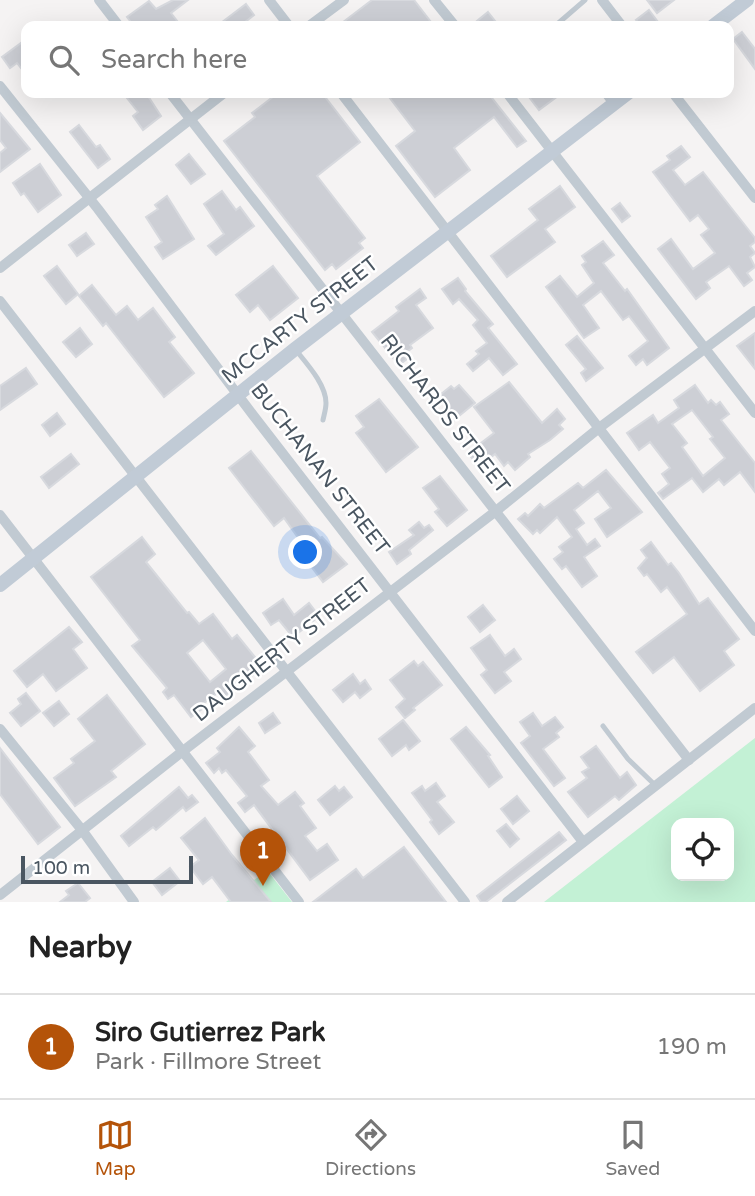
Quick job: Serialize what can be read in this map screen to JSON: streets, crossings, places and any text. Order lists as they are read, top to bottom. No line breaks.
{"streets":{"main road":["MCCARTY STREET"],"street":["RICHARDS STREET","BUCHANAN STREET","DAUGHERTY STREET"]},"crossings":[["MCCARTY STREET","RICHARDS STREET"],["MCCARTY STREET","BUCHANAN STREET"],["RICHARDS STREET","DAUGHERTY STREET"],["BUCHANAN STREET","DAUGHERTY STREET"]],"scale_bar":"100 m","page":{"search":"Search here","pins":"1","scale":"100 m","heading":"Nearby","list":[{"mark":"1","name":"Siro Gutierrez Park","note":"Park · Fillmore Street","value":"190 m"}],"nav":["Map","Directions","Saved"]}}
